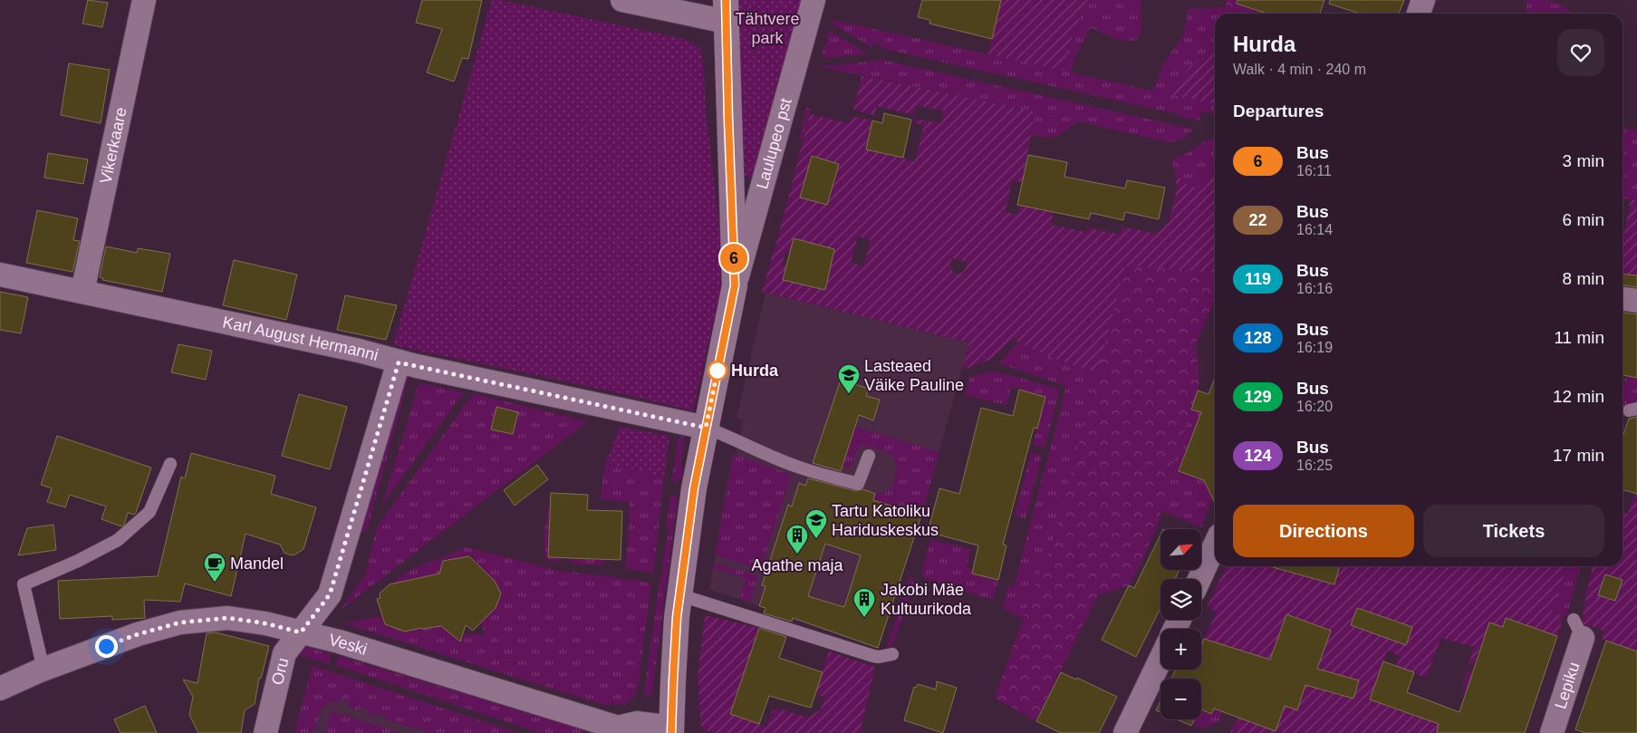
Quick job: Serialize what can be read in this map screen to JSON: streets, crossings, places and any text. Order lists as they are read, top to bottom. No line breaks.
{"streets":{"street":["Laulupeo pst","Vikerkaare","Karl August Hermanni","Veski","Oru","Lepiku"]},"crossings":[["Vikerkaare","Karl August Hermanni"],["Karl August Hermanni","Oru"],["Veski","Oru"]],"parks":["Tähtvere park"],"places":{"other":["Hurda"],"school or university":["Lasteaed Väike Pauline","Tartu Katoliku Hariduskeskus"],"building":["Agathe maja","Jakobi Mäe Kultuurikoda"],"cafe":["Mandel"]},"lines":["bus line 6"],"north":"top right","page":{"on_map":"6","heading":[["Hurda","Walk · 4 min · 240 m"],"Departures"],"list":[{"mark":"6","name":"Bus","note":"16:11","value":"3 min"},{"mark":"22","name":"Bus","note":"16:14","value":"6 min"},{"mark":"119","name":"Bus","note":"16:16","value":"8 min"},{"mark":"128","name":"Bus","note":"16:19","value":"11 min"},{"mark":"129","name":"Bus","note":"16:20","value":"12 min"},{"mark":"124","name":"Bus","note":"16:25","value":"17 min"}],"buttons":["Directions","Tickets"],"map_buttons":["+","−"]}}
